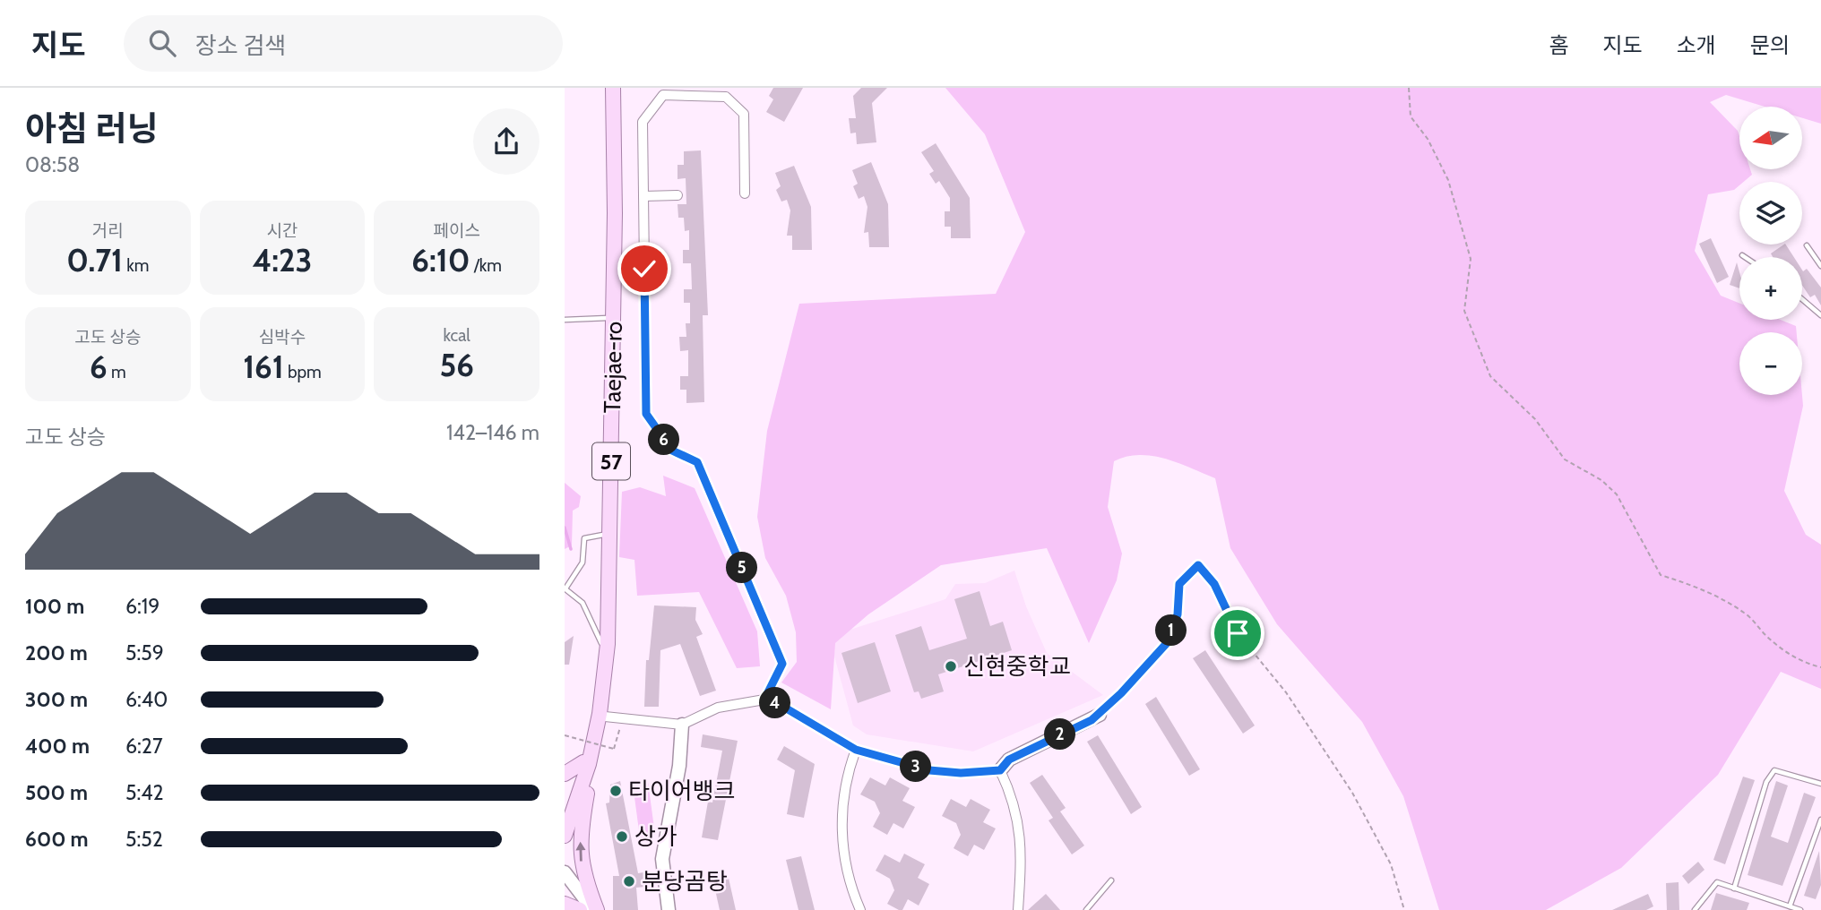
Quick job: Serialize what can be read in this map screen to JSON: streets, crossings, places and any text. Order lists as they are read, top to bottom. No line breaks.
{"streets":{"main road":["Taejae-ro","57"]},"places":["신현중학교","타이어뱅크","상가","분당곰탕"],"north":"left","page":{"header":"지도","search":"장소 검색","nav":["홈","지도","소개","문의"],"heading":["아침 러닝","08:58"],"map_buttons":["+","−"],"stats":[["거리","0.71 km"],["시간","4:23"],["페이스","6:10 /km"],["고도 상승","6 m"],["심박수","161 bpm"],["kcal","56"]],"chart":["고도 상승","142–146 m"],"pins":["6","5","1","4","2","3"],"list":[{"name":"100 m","note":"6:19"},{"name":"200 m","note":"5:59"},{"name":"300 m","note":"6:40"},{"name":"400 m","note":"6:27"},{"name":"500 m","note":"5:42"},{"name":"600 m","note":"5:52"}]}}
